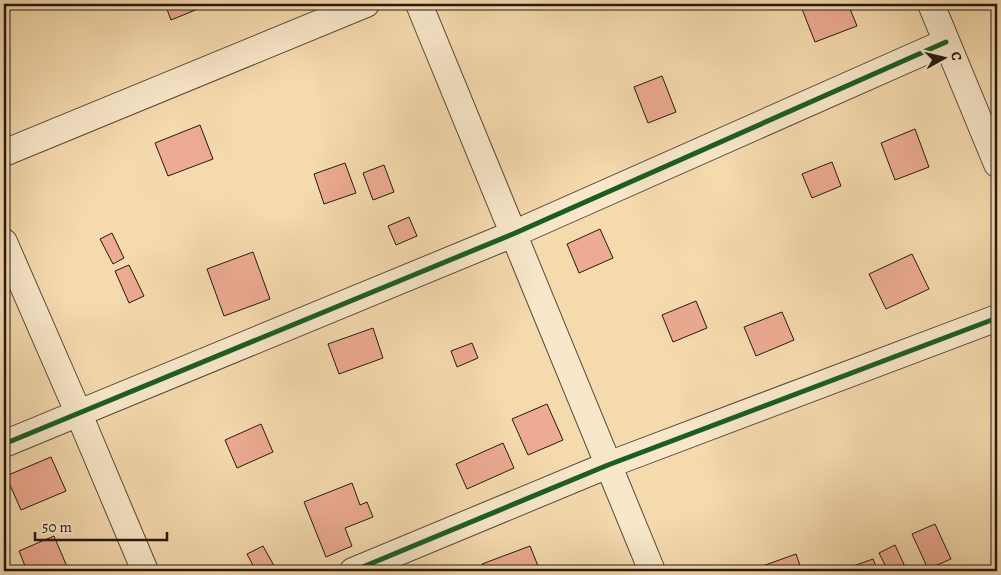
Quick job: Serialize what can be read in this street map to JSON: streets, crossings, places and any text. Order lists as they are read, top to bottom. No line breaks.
{"scale_bar":"50 m","north":"right"}
